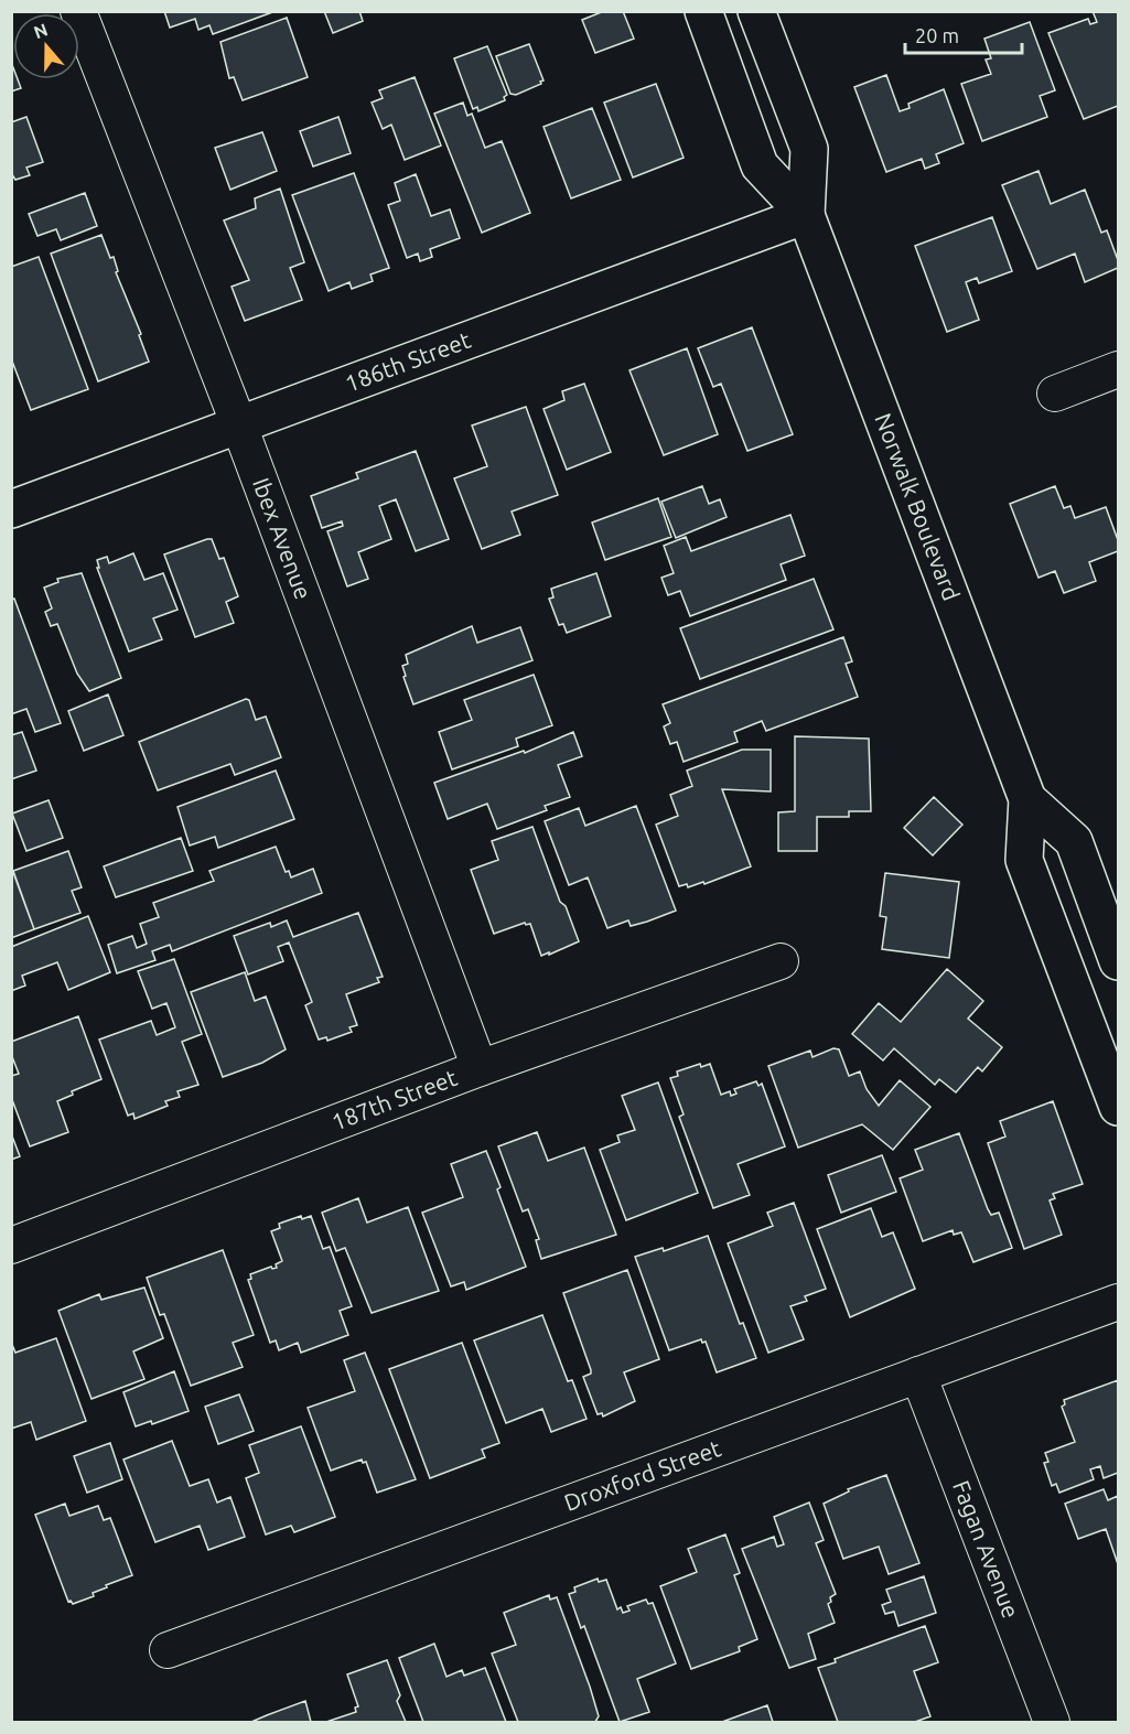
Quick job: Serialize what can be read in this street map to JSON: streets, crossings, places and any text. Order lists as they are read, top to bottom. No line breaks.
{"streets":{"main road":["186th Street","Norwalk Boulevard"],"street":["Ibex Avenue","187th Street","Droxford Street","Fagan Avenue"]},"crossings":[["186th Street","Norwalk Boulevard"],["186th Street","Ibex Avenue"],["Ibex Avenue","187th Street"],["Droxford Street","Fagan Avenue"]],"scale_bar":"20 m","north":"top"}
